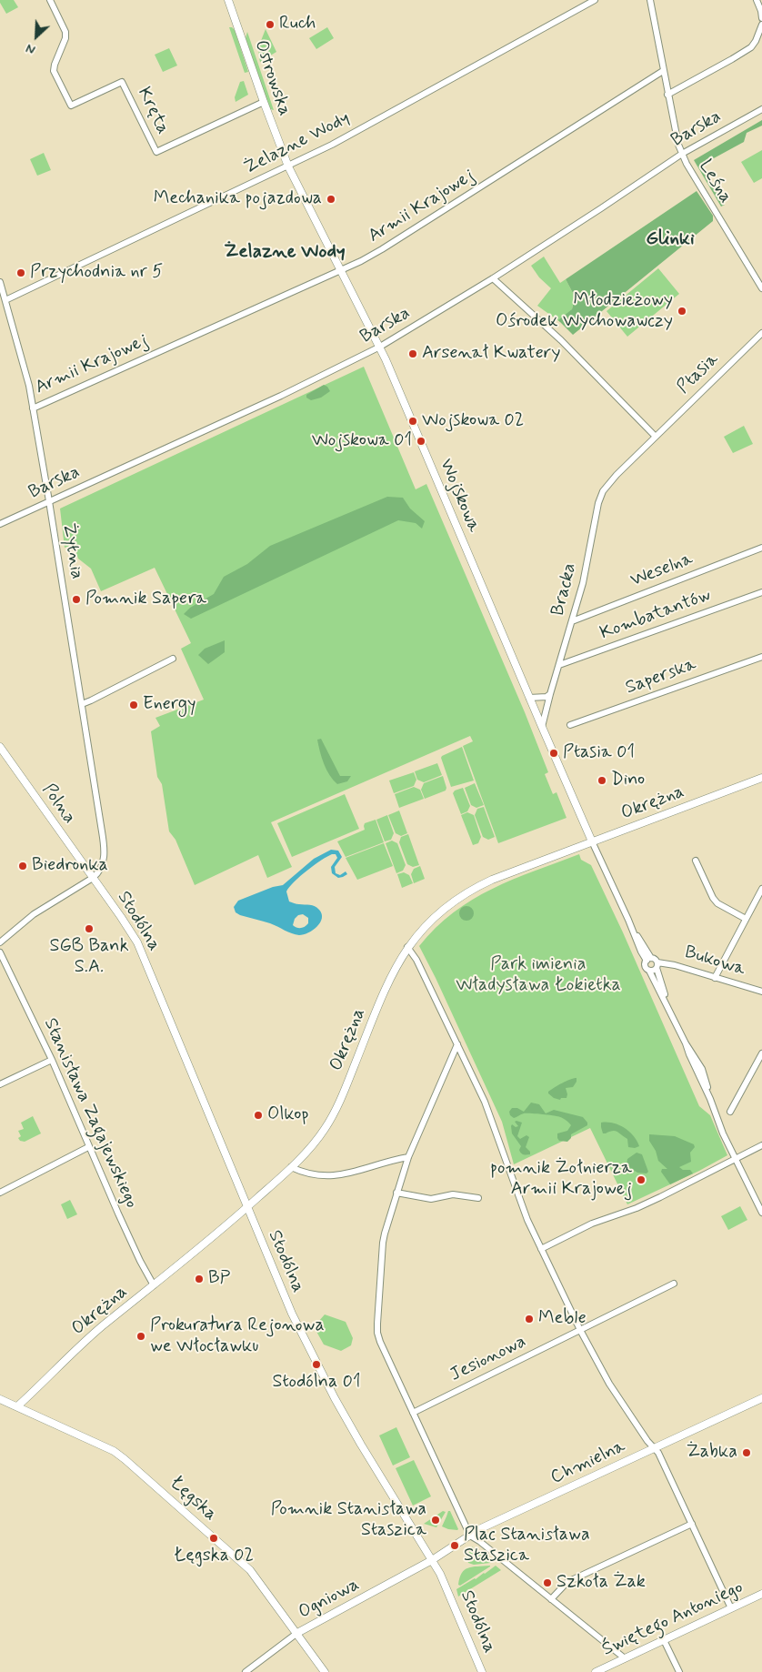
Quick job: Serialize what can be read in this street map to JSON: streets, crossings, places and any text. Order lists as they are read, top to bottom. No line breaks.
{"streets":{"street":["Ostrowska","Kręta","Barska","Żelazne Wody","Leśna","Armii Krajowej","Ptasia","Wojskowa","Żytnia","Weselna","Bracka","Kombatantów","Saperska","Okrężna","Polna","Stodólna","Bukowa","Stanisława Zagajewskiego","Jesionowa","Chmielna","Łęgska","Ogniowa","Świętego Antoniego"]},"crossings":[["Ostrowska","Kręta"],["Ostrowska","Żelazne Wody"],["Ostrowska","Wojskowa"],["Barska","Leśna"],["Barska","Wojskowa"],["Barska","Żytnia"],["Żelazne Wody","Wojskowa"],["Żelazne Wody","Żytnia"],["Leśna","Armii Krajowej"],["Armii Krajowej","Wojskowa"],["Armii Krajowej","Żytnia"],["Ptasia","Bracka"],["Wojskowa","Bracka"],["Wojskowa","Okrężna"],["Żytnia","Polna"],["Żytnia","Stodólna"],["Weselna","Bracka"],["Bracka","Kombatantów"],["Okrężna","Stodólna"],["Okrężna","Stanisława Zagajewskiego"],["Okrężna","Łęgska"],["Polna","Stodólna"],["Stodólna","Chmielna"],["Stodólna","Ogniowa"],["Chmielna","Ogniowa"],["Łęgska","Ogniowa"]],"districts":["Glinki","Żelazne Wody"],"parks":["Park imienia Władysława Łokietka"],"places":["Ruch","Mechanika pojazdowa","Przychodnia nr 5","Młodzieżowy Ośrodek Wychowawczy","Arsenał Kwatery","Wojskowa 02","Wojskowa 01","Pomnik Sapera","Energy","Ptasia 01","Dino","Biedronka","SGB Bank S.A.","Olkop","pomnik Żołnierza Armii Krajowej","BP","Meble","Prokuratura Rejonowa we Włocławku","Stodólna 01","Żabka","Pomnik Stanisława Staszica","Łęgska 02","Plac Stanisława Staszica","Szkoła Żak"],"north":"bottom left"}
